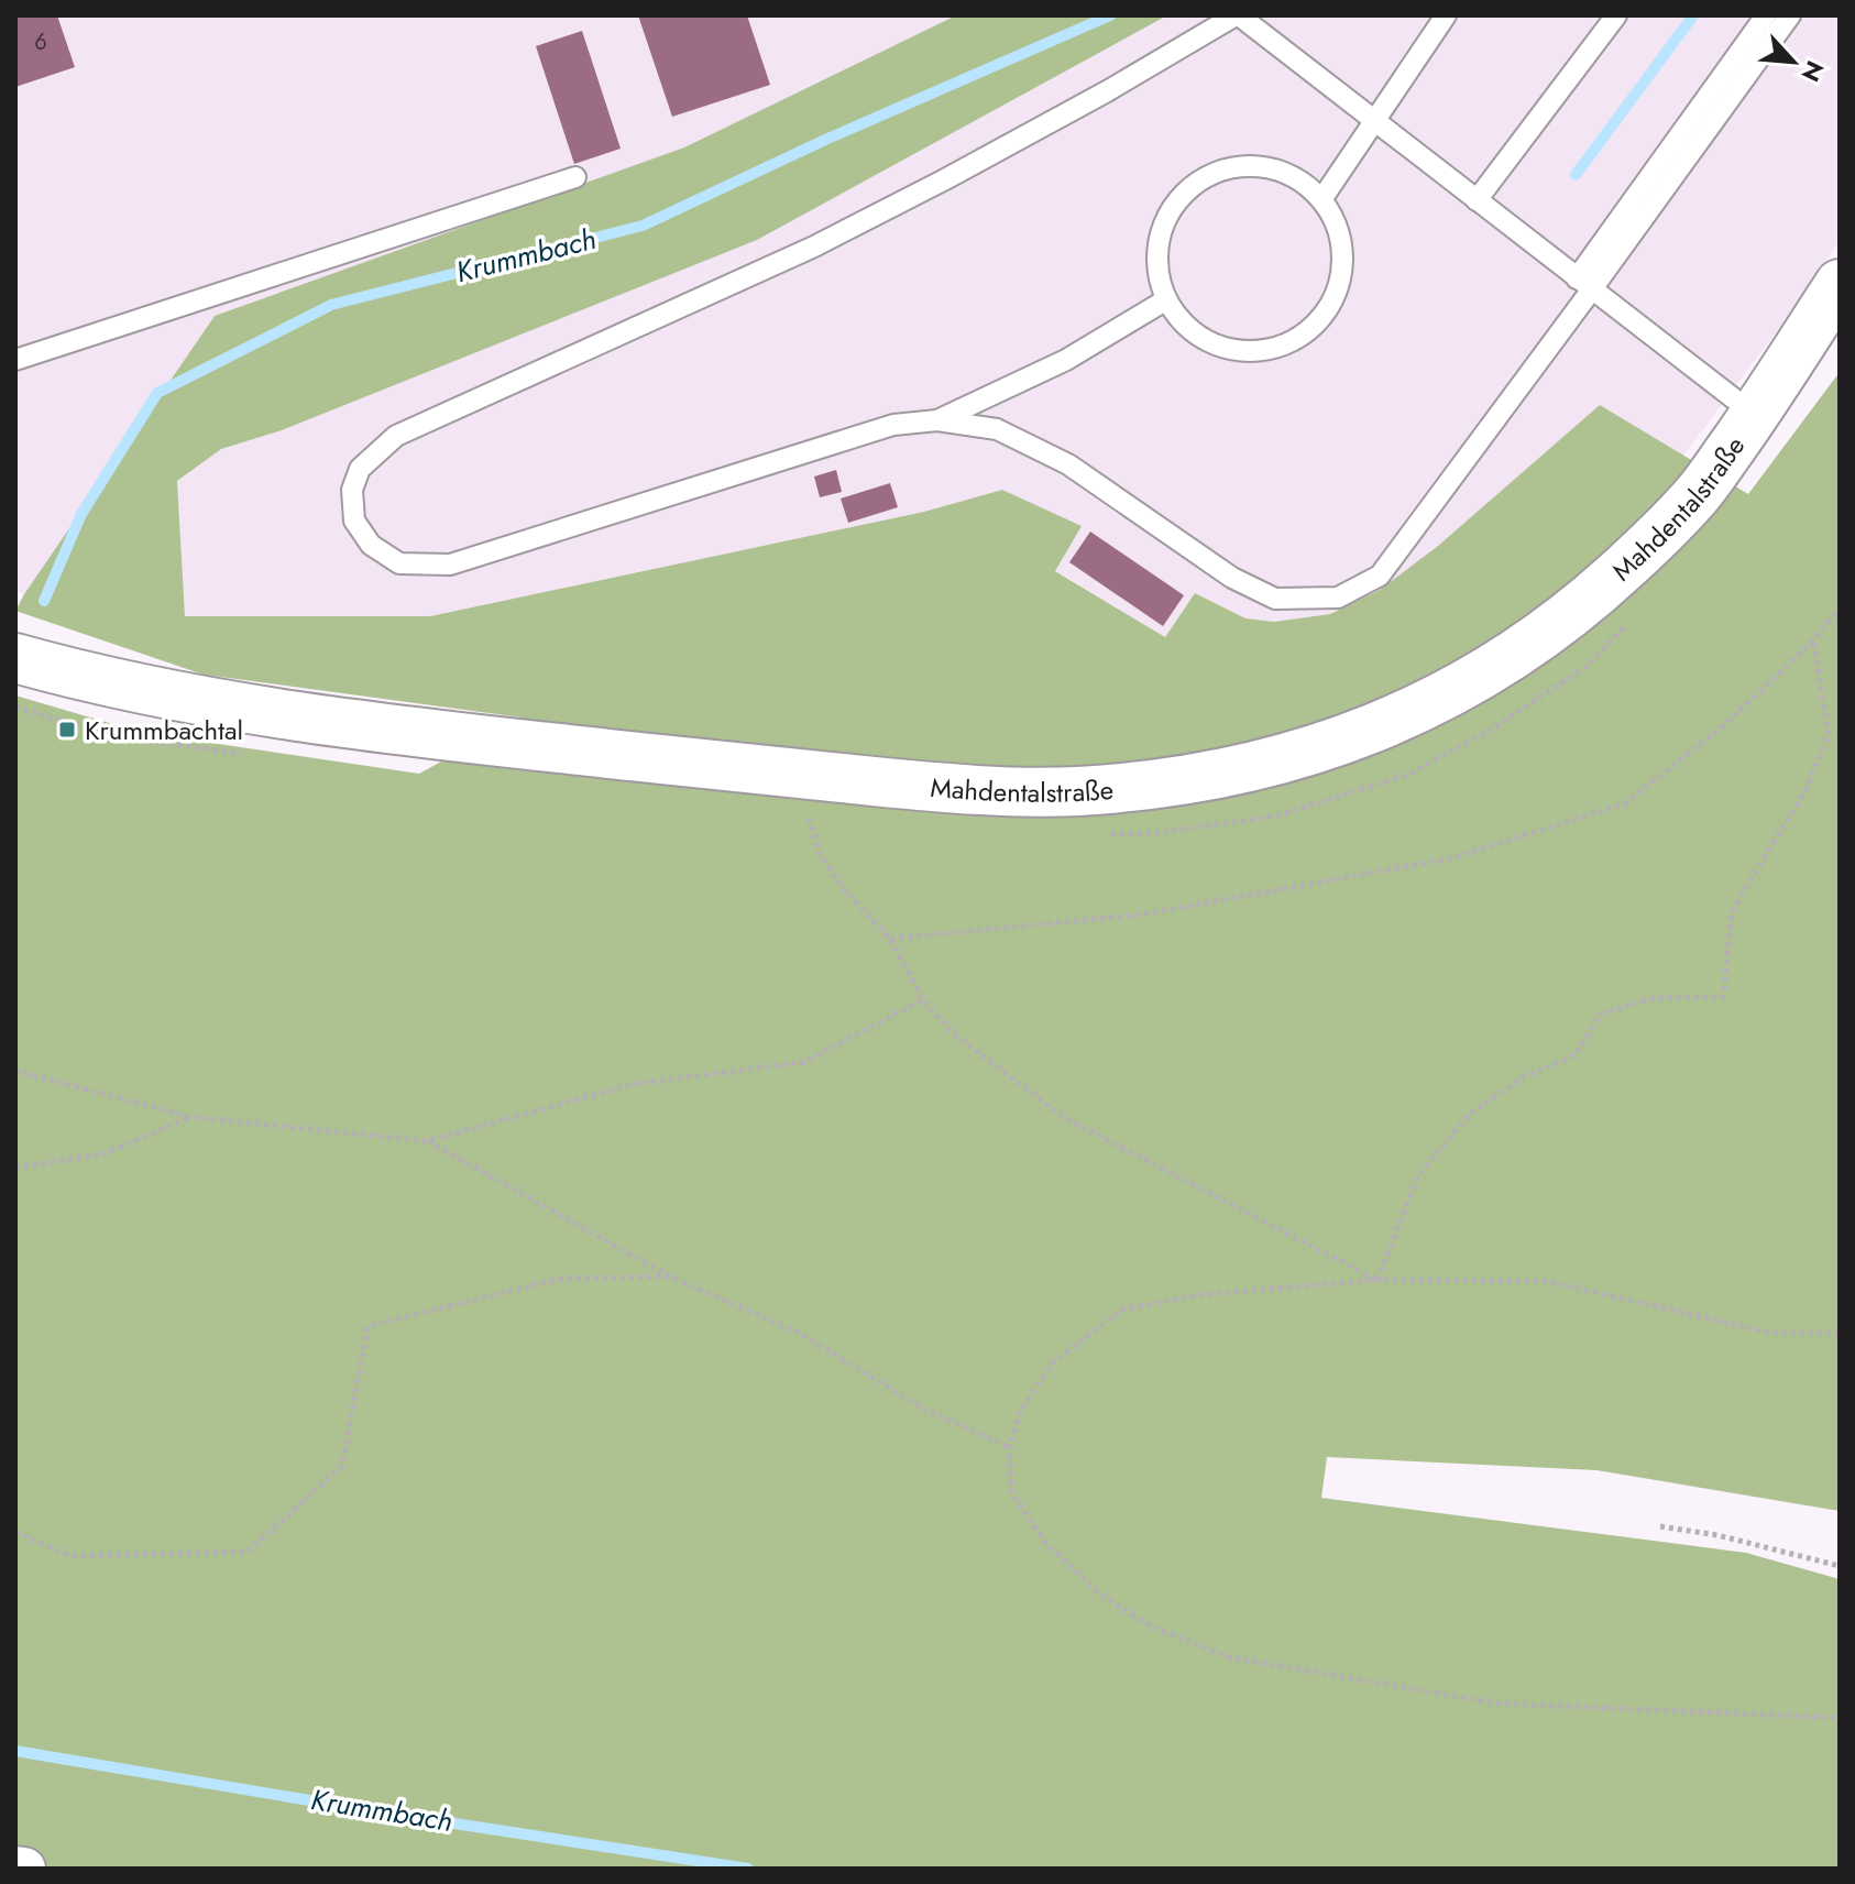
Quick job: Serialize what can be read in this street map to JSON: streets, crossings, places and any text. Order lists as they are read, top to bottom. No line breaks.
{"streets":{"main road":["Mahdentalstraße"]},"water":["Krummbach"],"places":{"transit":["Krummbachtal"]},"house_numbers":["6"],"north":"bottom right"}
